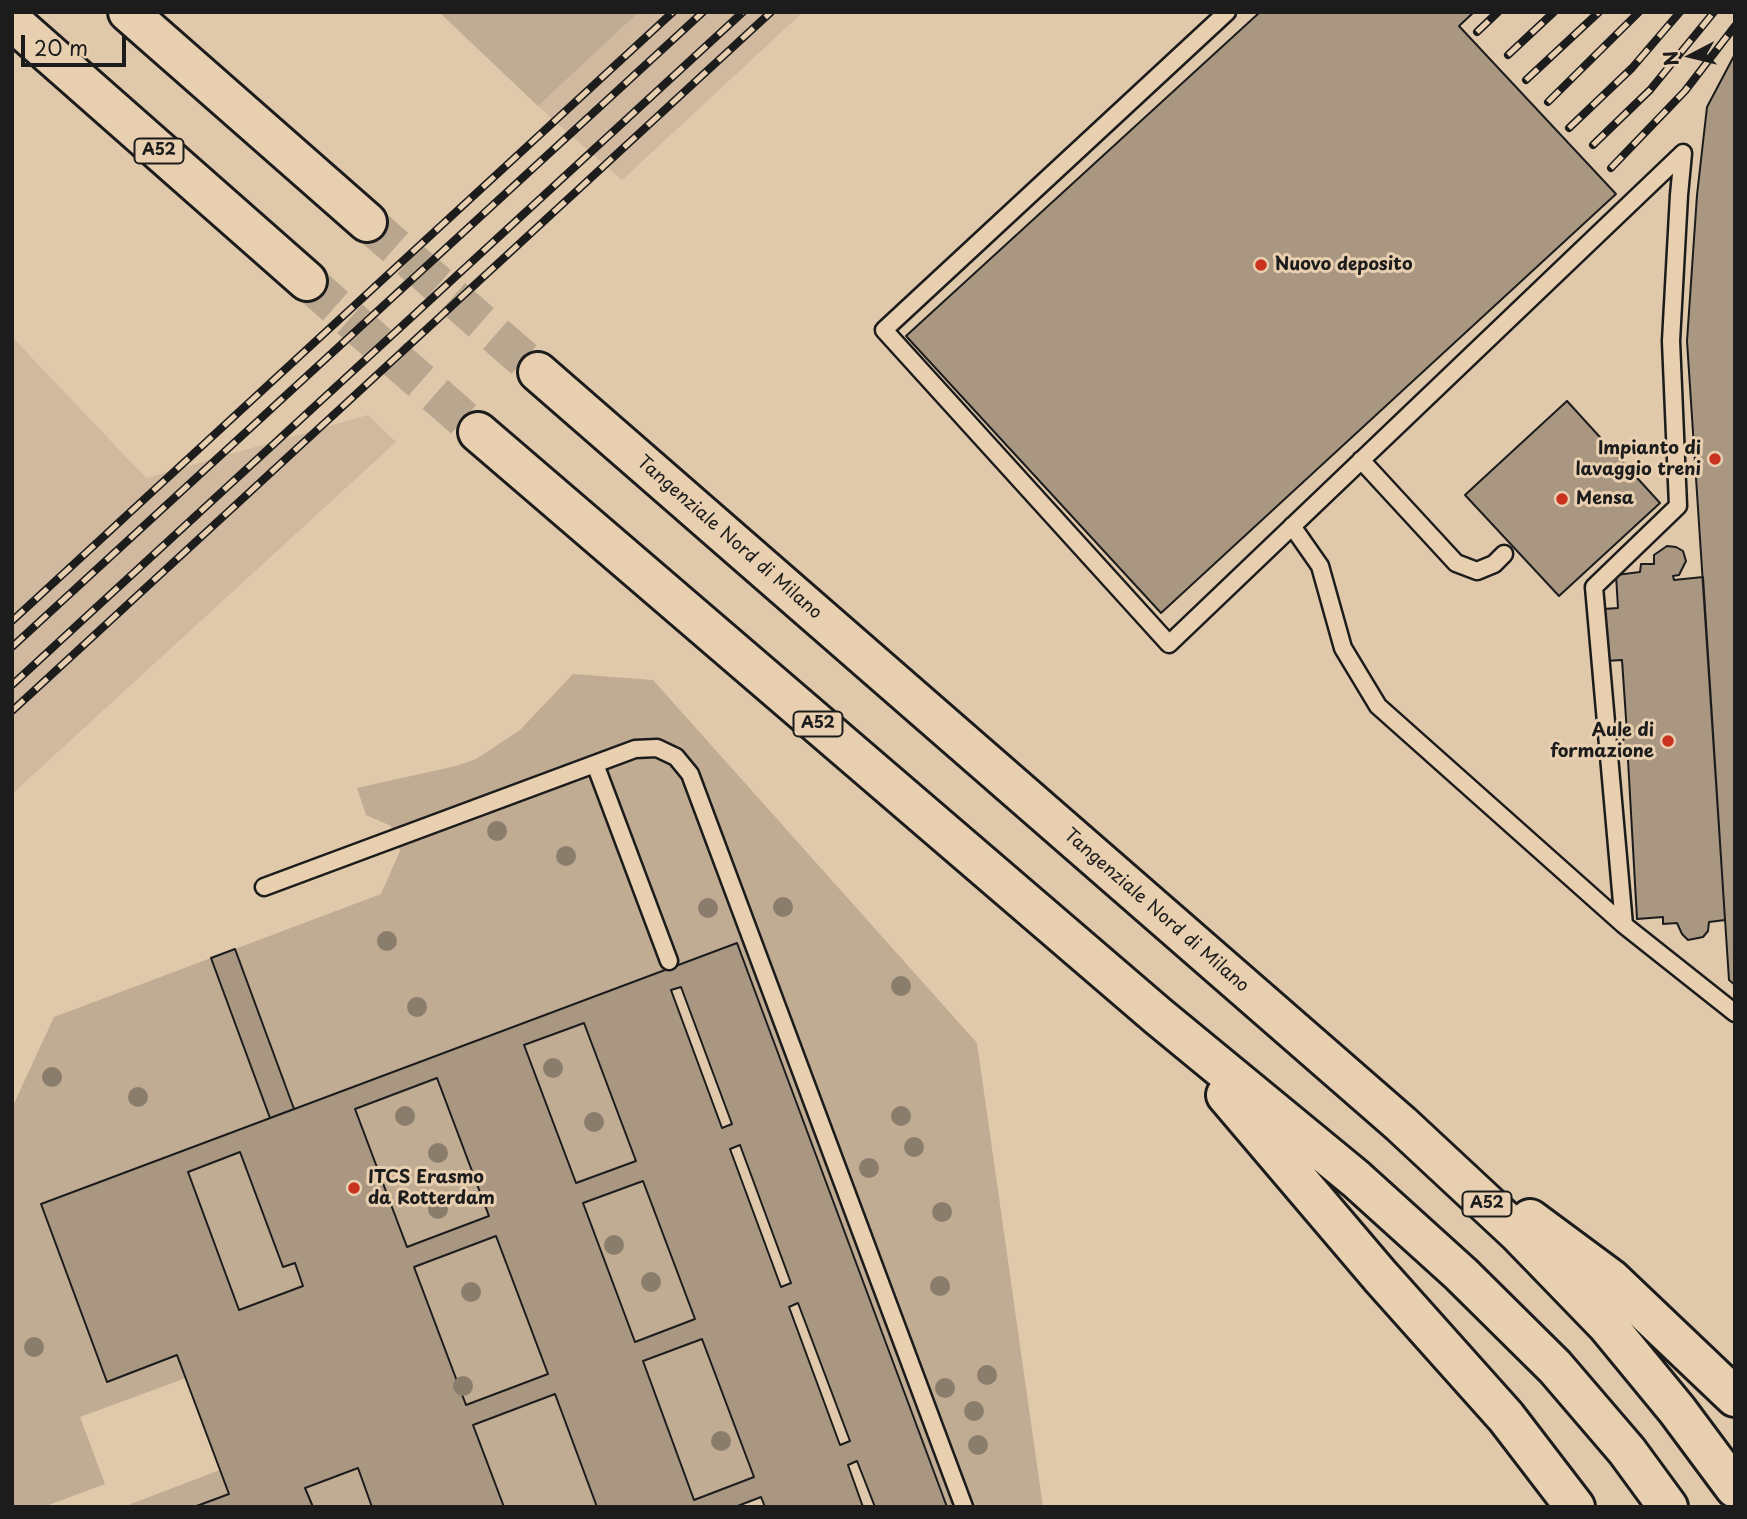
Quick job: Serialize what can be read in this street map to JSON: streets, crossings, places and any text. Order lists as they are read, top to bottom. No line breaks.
{"streets":{"highway":["A52","Tangenziale Nord di Milano"]},"places":["Nuovo deposito","Impianto di lavaggio treni","Mensa","Aule di formazione","ITCS Erasmo da Rotterdam"],"scale_bar":"20 m","north":"left"}
